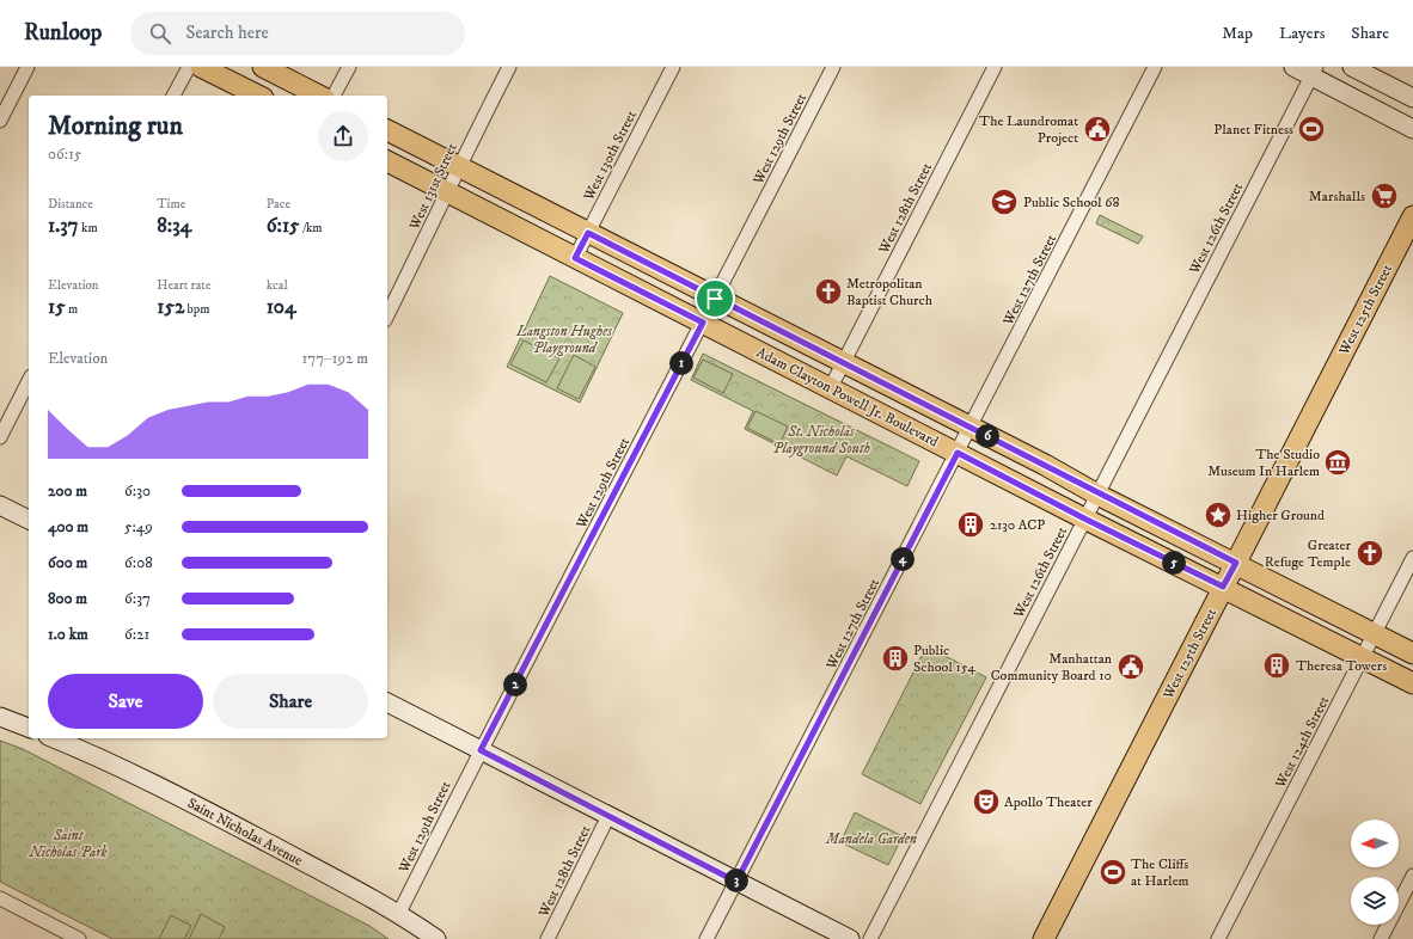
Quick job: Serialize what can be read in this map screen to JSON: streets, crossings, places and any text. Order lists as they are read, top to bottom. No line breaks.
{"streets":{"main road":["West 125th Street","Adam Clayton Powell Jr. Boulevard","Saint Nicholas Avenue"],"street":["West 129th Street","West 130th Street","West 131st Street","West 128th Street","West 126th Street","West 127th Street","West 124th Street"]},"crossings":[["West 129th Street","Adam Clayton Powell Jr. Boulevard"],["West 129th Street","Saint Nicholas Avenue"],["West 130th Street","Adam Clayton Powell Jr. Boulevard"],["West 131st Street","Adam Clayton Powell Jr. Boulevard"],["West 128th Street","Adam Clayton Powell Jr. Boulevard"],["West 126th Street","Adam Clayton Powell Jr. Boulevard"],["West 127th Street","Adam Clayton Powell Jr. Boulevard"],["West 125th Street","Adam Clayton Powell Jr. Boulevard"],["Adam Clayton Powell Jr. Boulevard","West 124th Street"]],"parks":["Langston Hughes Playground","St. Nicholas Playground South","Saint Nicholas Park","Mandela Garden"],"places":{"public building":["The Laundromat Project","Manhattan Community Board 10"],"sports":["Planet Fitness","The Cliffs at Harlem"],"supermarket":["Marshalls"],"school or university":["Public School 68"],"church":["Metropolitan Baptist Church","Greater Refuge Temple"],"museum":["The Studio Museum In Harlem"],"place":["Higher Ground"],"building":["2130 ACP","Public School 154","Theresa Towers"],"theatre":["Apollo Theater"]},"north":"left","page":{"header":"Runloop","search":"Search here","nav":["Map","Layers","Share"],"heading":["Morning run","06:15"],"stats":[["Distance","1.37 km"],["Time","8:34"],["Pace","6:15 /km"],["Elevation","15 m"],["Heart rate","152 bpm"],["kcal","104"]],"chart":["Elevation","177–192 m"],"pins":["1","6","4","5","2","3"],"list":[{"name":"200 m","note":"6:30"},{"name":"400 m","note":"5:49"},{"name":"600 m","note":"6:08"},{"name":"800 m","note":"6:37"},{"name":"1.0 km","note":"6:21"}],"buttons":["Save","Share"]}}
